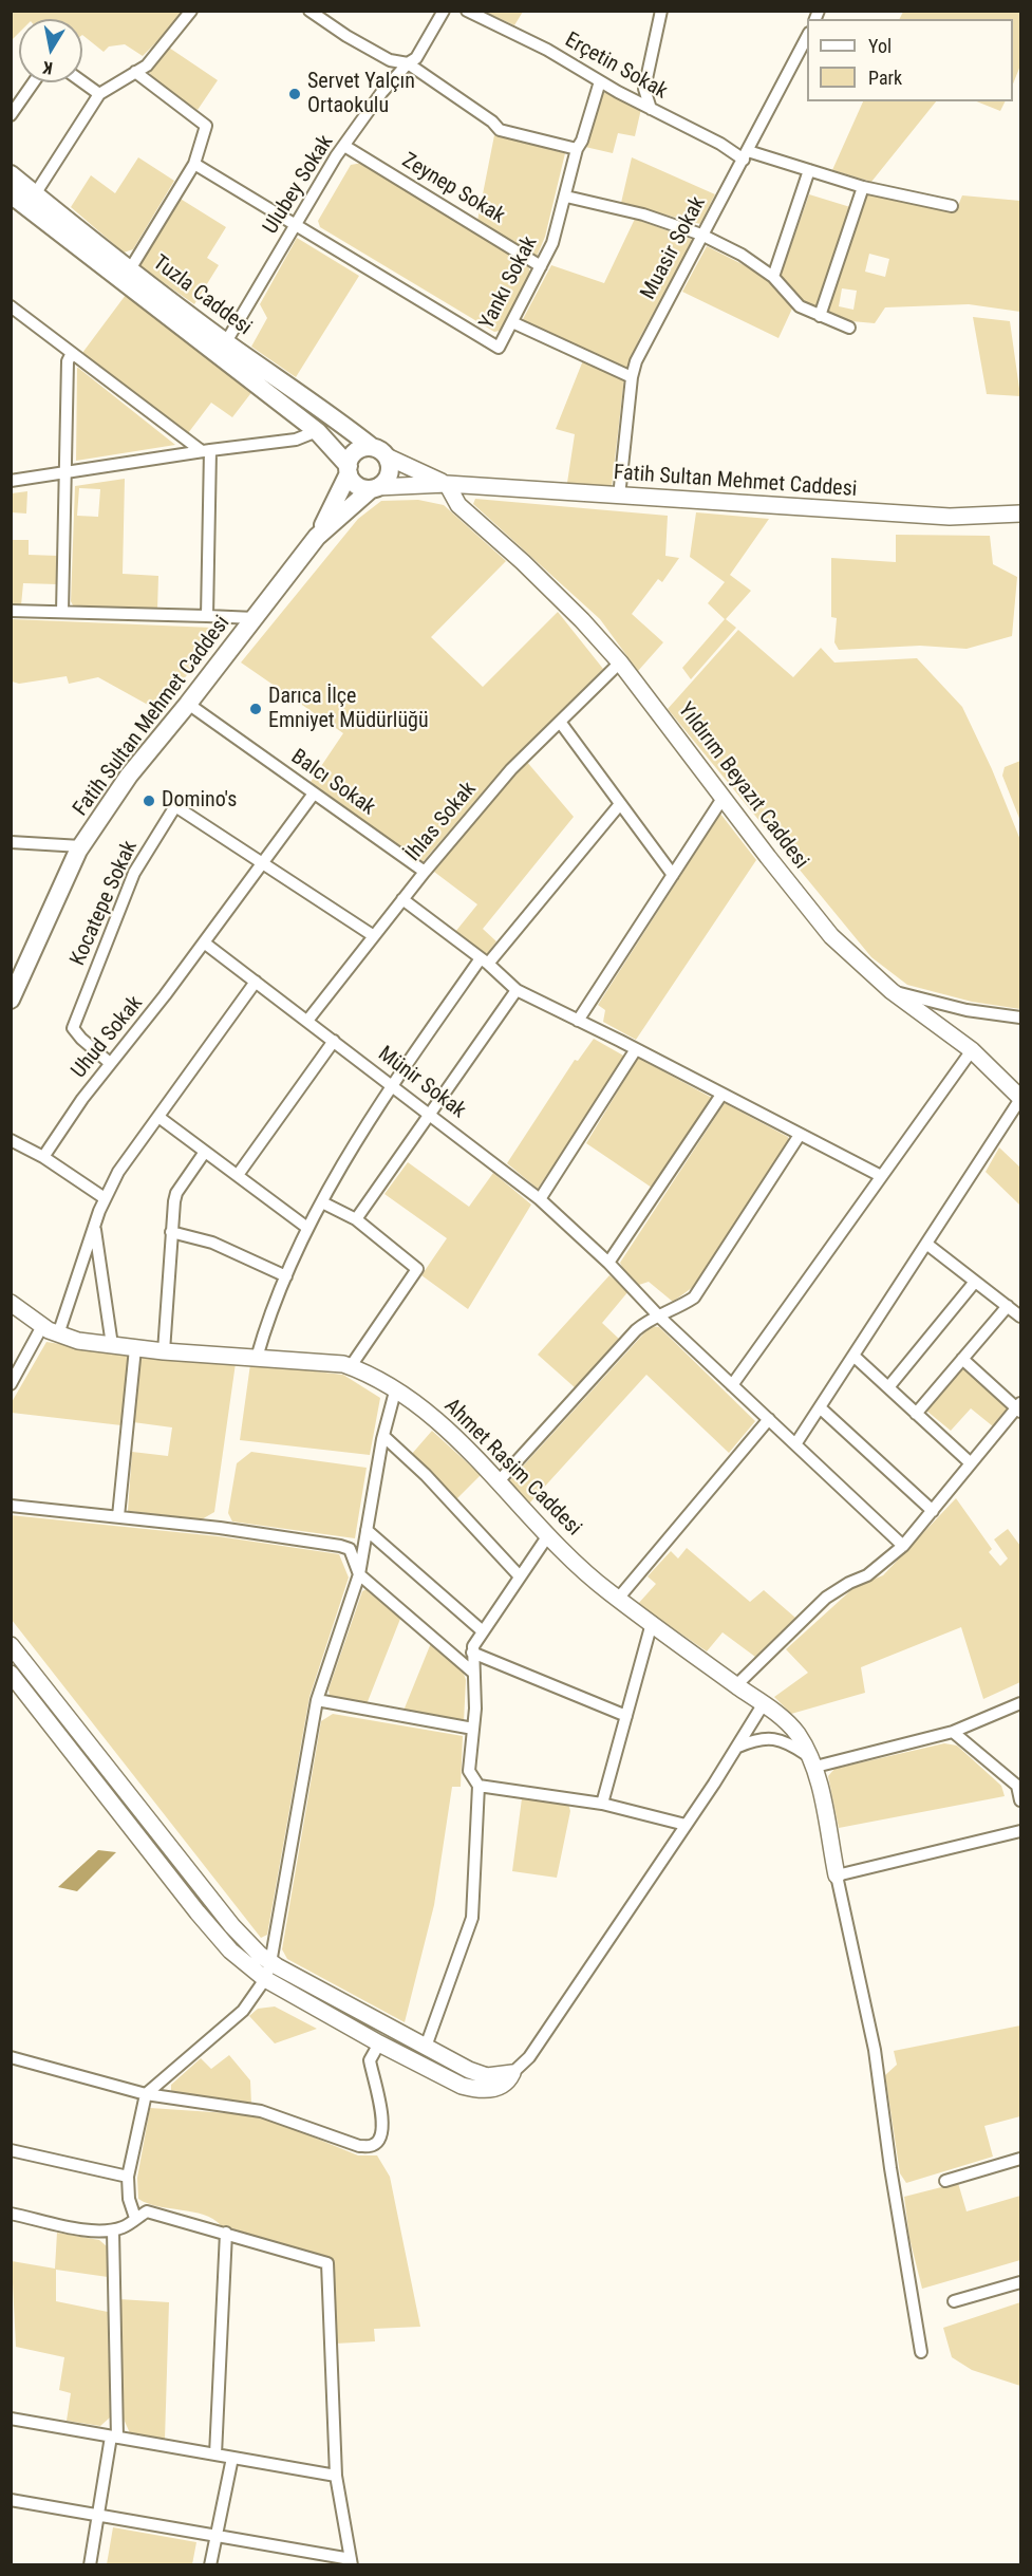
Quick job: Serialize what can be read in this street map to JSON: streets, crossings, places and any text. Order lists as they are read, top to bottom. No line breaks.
{"streets":{"main road":["Tuzla Caddesi","Fatih Sultan Mehmet Caddesi"],"street":["Erçetin Sokak","Ulubey Sokak","Zeynep Sokak","Muasir Sokak","Yankı Sokak","Balcı Sokak","Yıldırım Beyazıt Caddesi","İhlas Sokak","Kocatepe Sokak","Uhud Sokak","Münir Sokak","Ahmet Rasim Caddesi"]},"crossings":[["Erçetin Sokak","Muasir Sokak"],["Erçetin Sokak","Yankı Sokak"],["Ulubey Sokak","Zeynep Sokak"],["Ulubey Sokak","Yankı Sokak"],["Ulubey Sokak","Tuzla Caddesi"],["Zeynep Sokak","Yankı Sokak"],["Muasir Sokak","Fatih Sultan Mehmet Caddesi"],["Tuzla Caddesi","Fatih Sultan Mehmet Caddesi"],["Fatih Sultan Mehmet Caddesi","Balcı Sokak"],["Fatih Sultan Mehmet Caddesi","Yıldırım Beyazıt Caddesi"],["Balcı Sokak","İhlas Sokak"],["Yıldırım Beyazıt Caddesi","İhlas Sokak"],["İhlas Sokak","Kocatepe Sokak"],["İhlas Sokak","Münir Sokak"],["Kocatepe Sokak","Uhud Sokak"],["Uhud Sokak","Münir Sokak"]],"places":["Servet Yalçın Ortaokulu","Darıca İlçe Emniyet Müdürlüğü","Domino's"],"legend":["Yol","Park"],"north":"bottom"}
